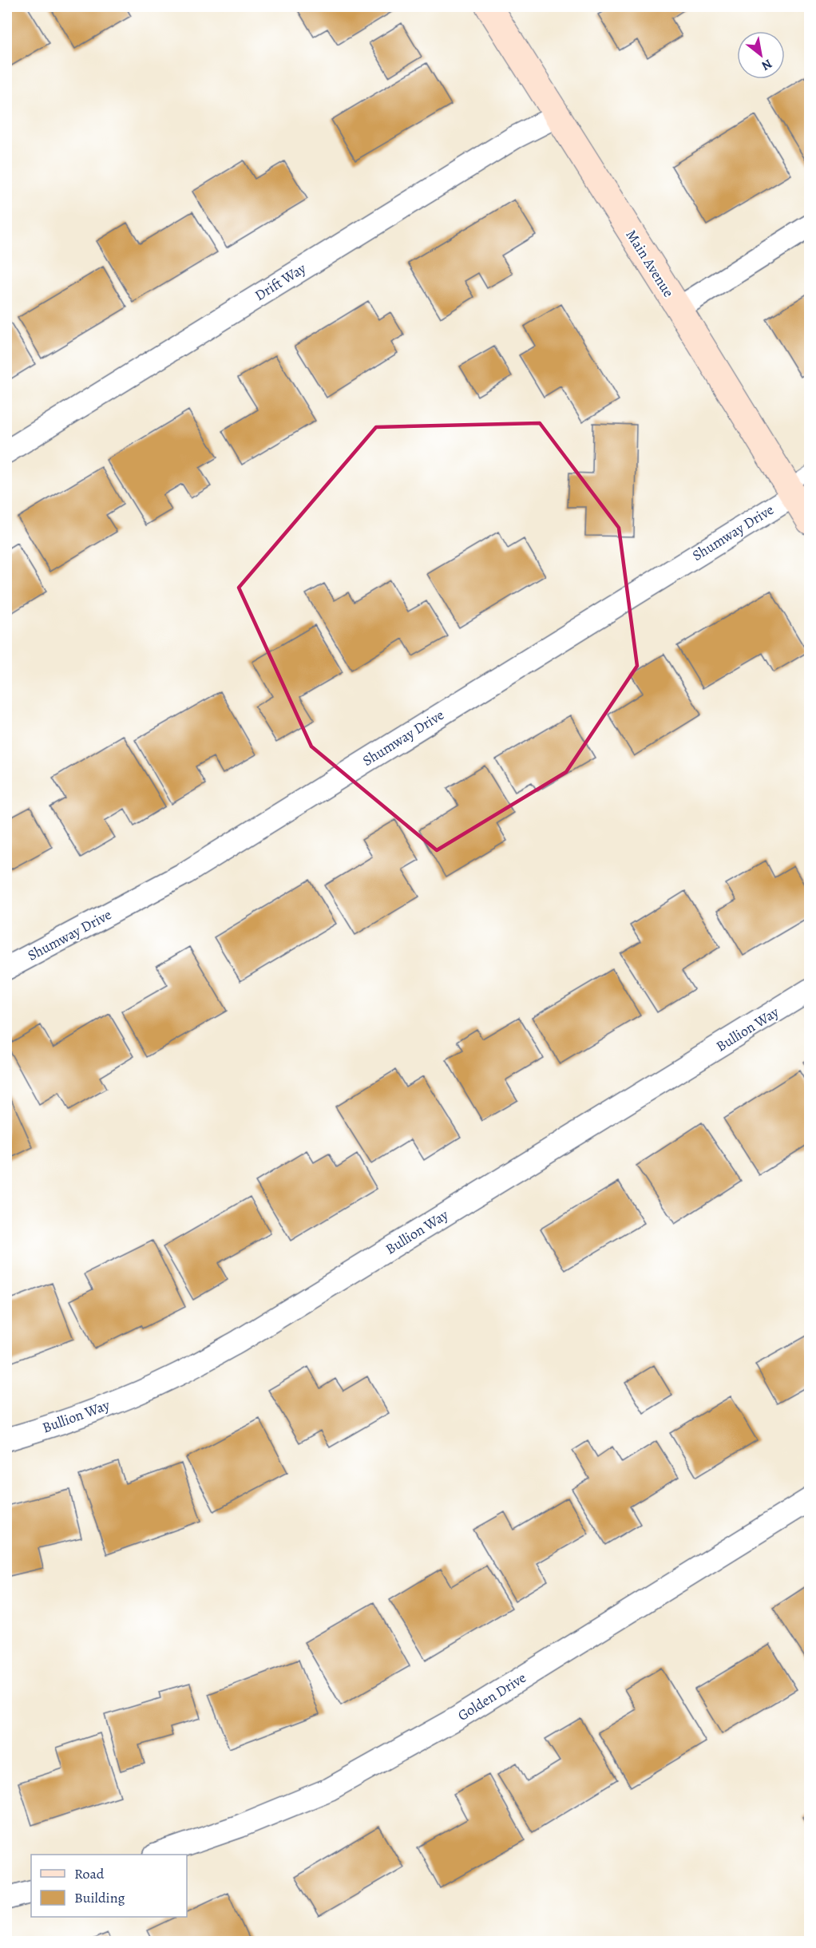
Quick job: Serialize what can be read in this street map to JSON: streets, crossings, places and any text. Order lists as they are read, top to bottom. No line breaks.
{"streets":{"street":["Main Avenue","Drift Way","Shumway Drive","Bullion Way","Golden Drive"]},"crossings":[["Main Avenue","Drift Way"],["Main Avenue","Shumway Drive"]],"legend":["Road","Building"],"north":"bottom right"}
